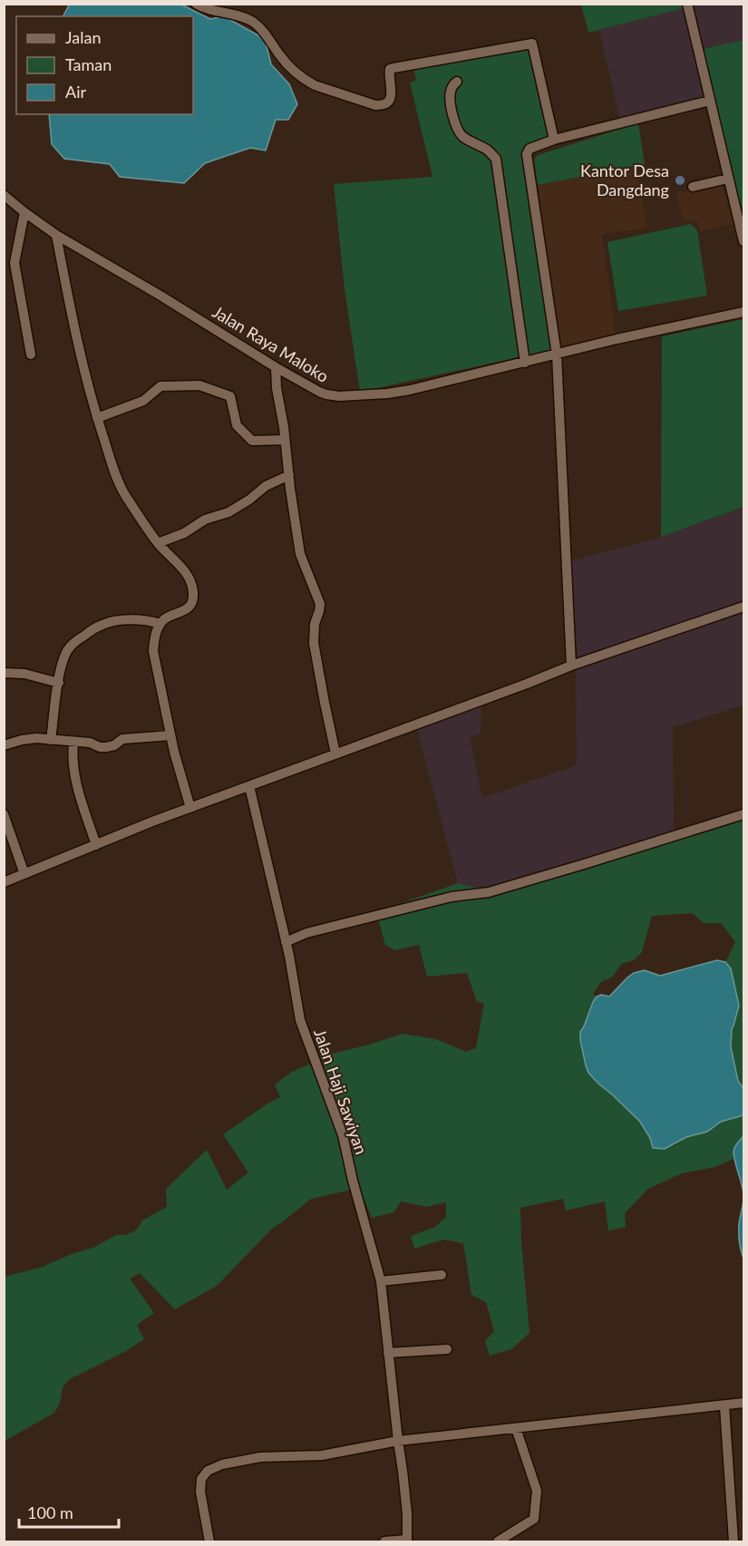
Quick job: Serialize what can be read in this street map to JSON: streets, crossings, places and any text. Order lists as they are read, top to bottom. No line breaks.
{"streets":{"street":["Jalan Raya Maloko","Jalan Haji Sawiyan"]},"places":["Kantor Desa Dangdang"],"legend":["Jalan","Taman","Air"],"scale_bar":"100 m"}
